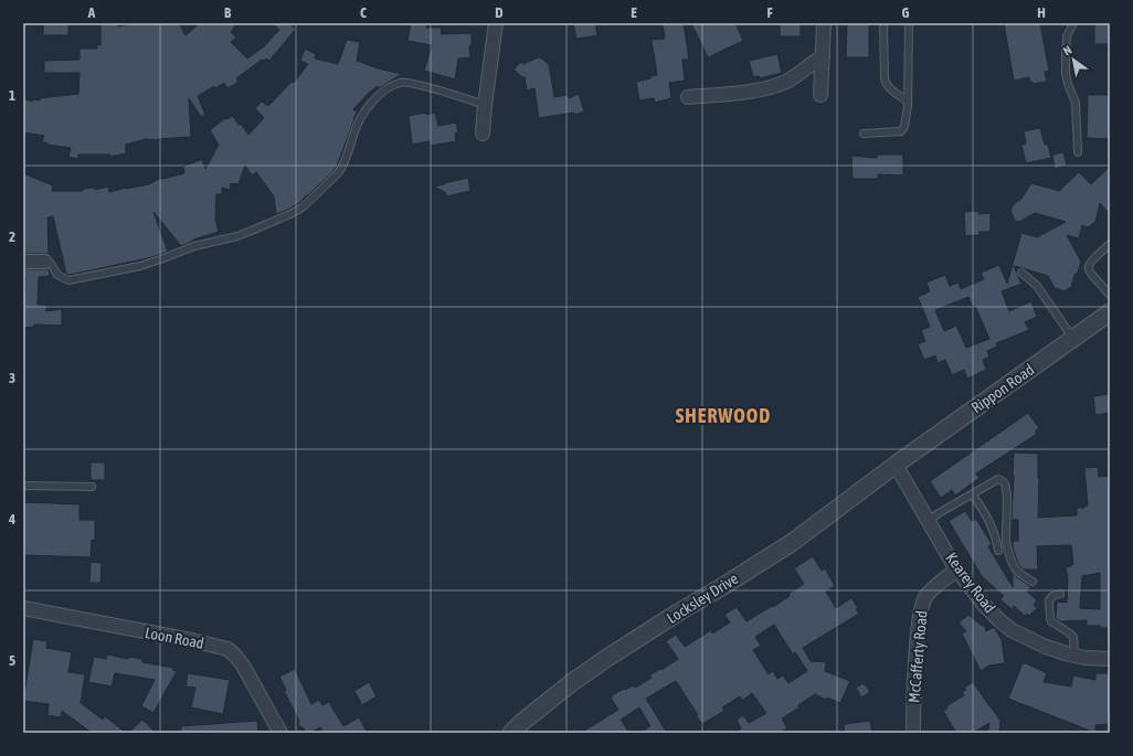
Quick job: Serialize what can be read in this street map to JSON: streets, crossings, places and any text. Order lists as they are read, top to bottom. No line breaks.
{"streets":{"street":["Rippon Road","Kearey Road","Locksley Drive","Loon Road","McCafferty Road"]},"crossings":[["Rippon Road","Kearey Road"],["Rippon Road","Locksley Drive"],["Kearey Road","Locksley Drive"],["Kearey Road","McCafferty Road"]],"districts":["SHERWOOD"],"north":"top left","grid":{"columns":["A","B","C","D","E","F","G","H"],"rows":["1","2","3","4","5"]}}
